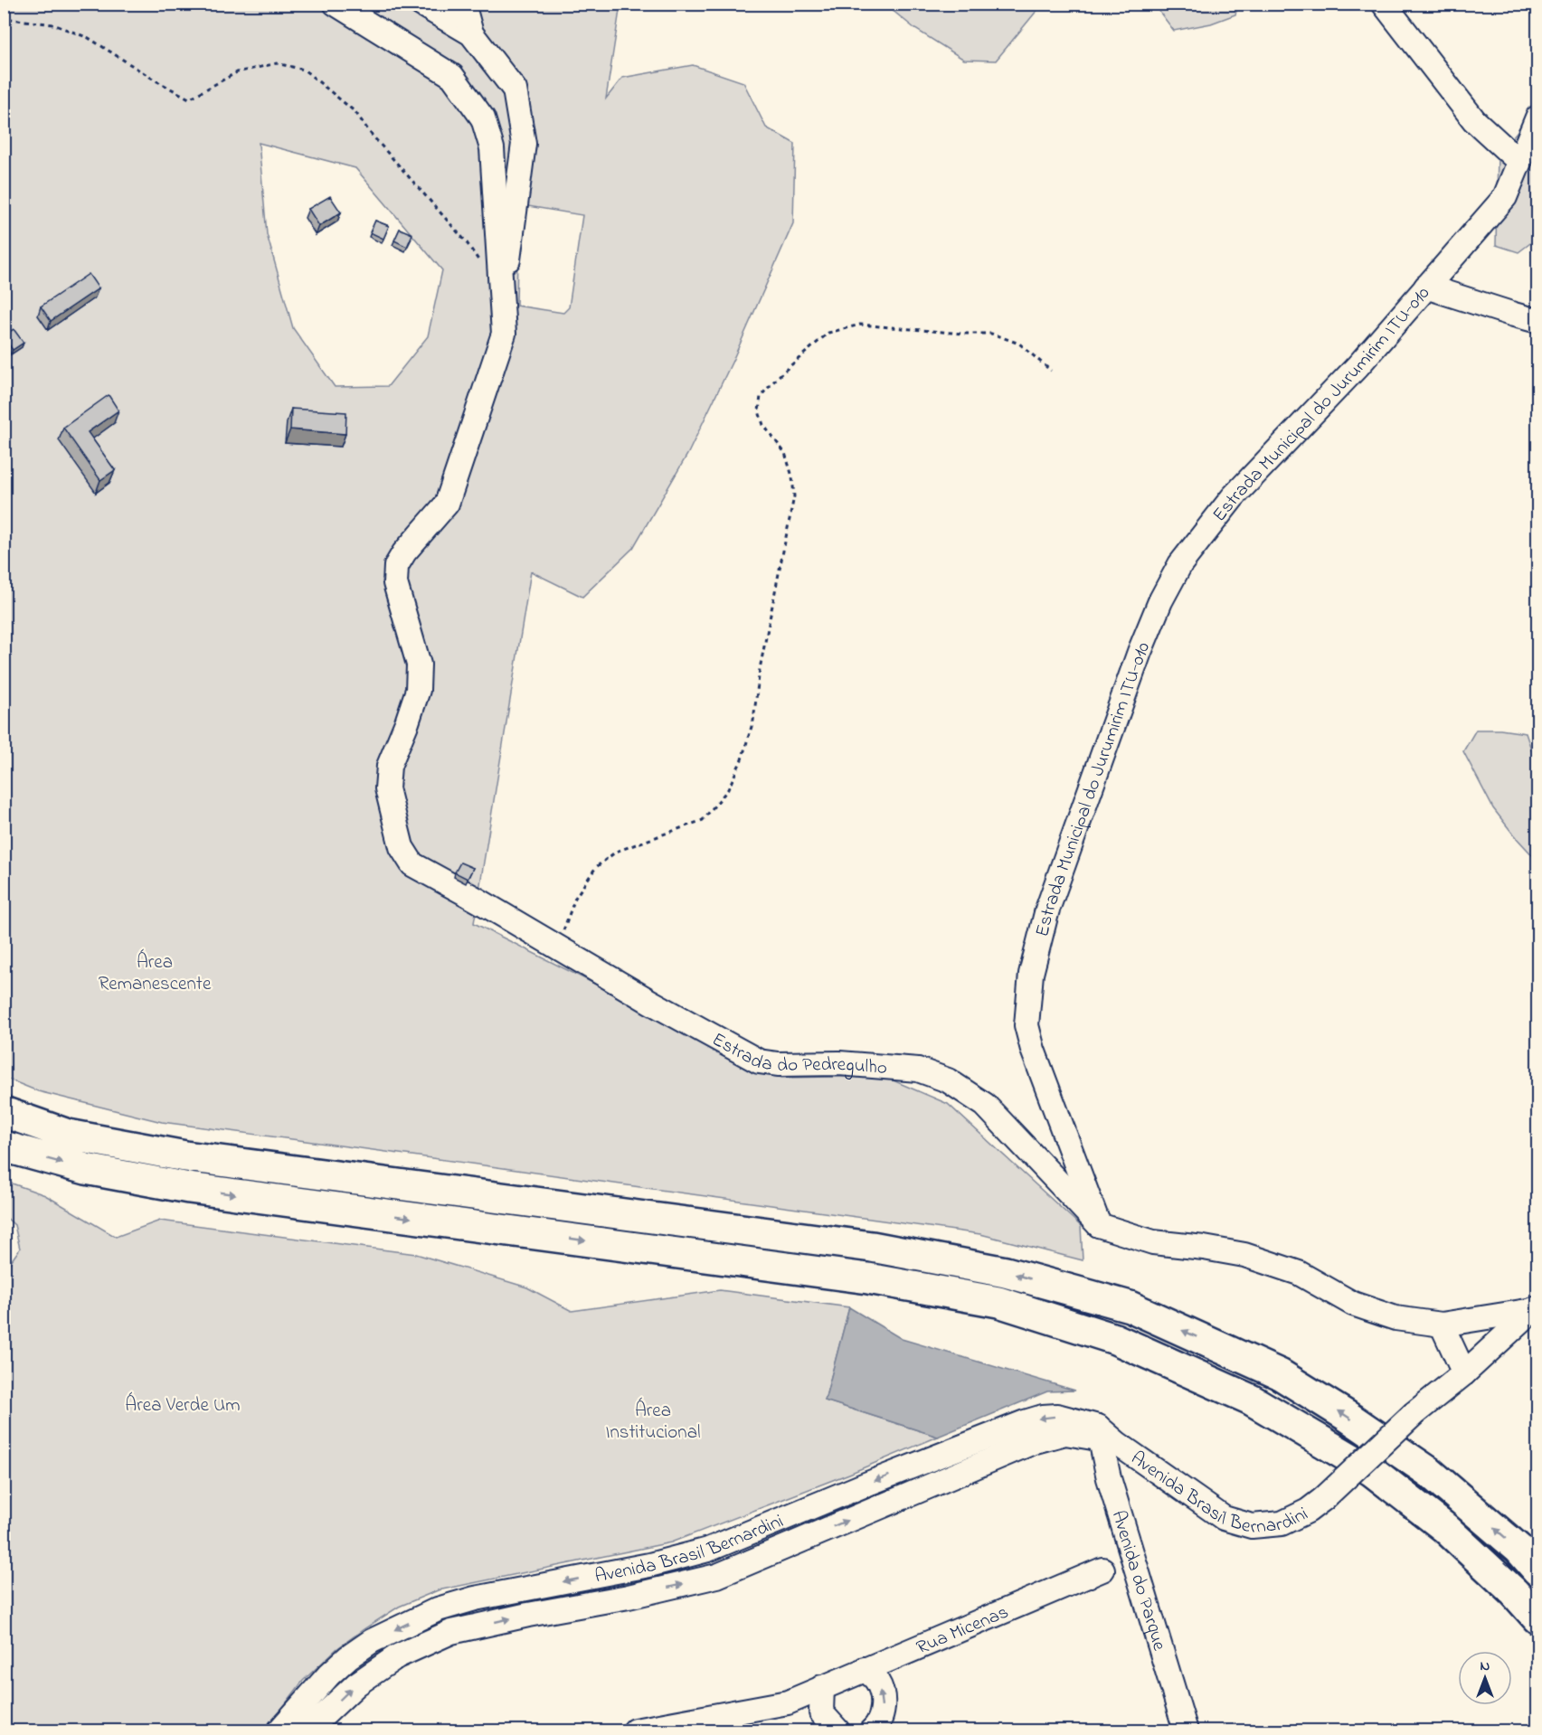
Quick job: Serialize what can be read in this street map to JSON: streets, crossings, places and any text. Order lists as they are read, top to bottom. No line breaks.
{"streets":{"street":["Estrada Municipal do Jurumirim ITU-010","Estrada do Pedregulho","Avenida Brasil Bernardini","Avenida do Parque","Rua Micenas"]},"crossings":[["Estrada Municipal do Jurumirim ITU-010","Estrada do Pedregulho"],["Avenida Brasil Bernardini","Avenida do Parque"]],"parks":["Área Remanescente","Área Verde Um","Área Institucional"],"north":"top"}
